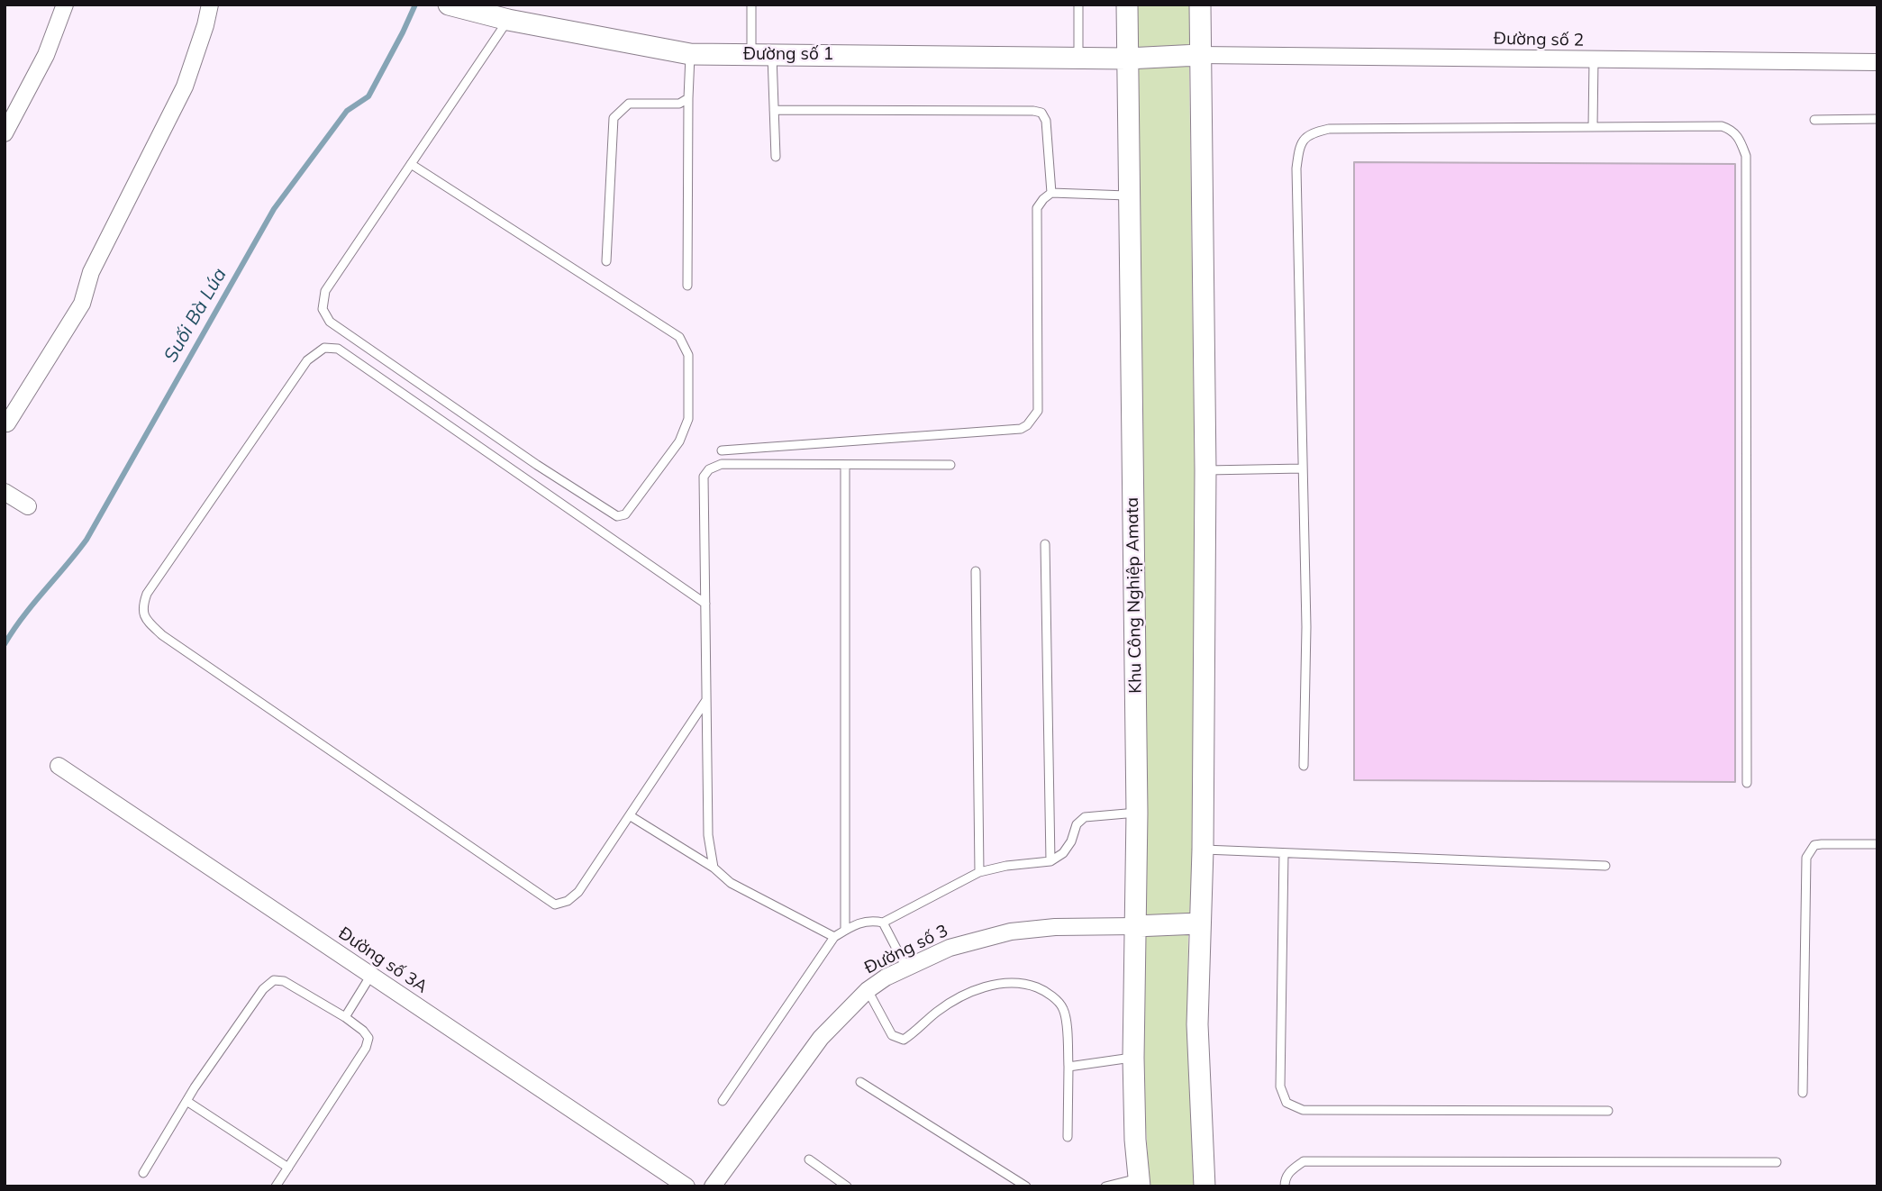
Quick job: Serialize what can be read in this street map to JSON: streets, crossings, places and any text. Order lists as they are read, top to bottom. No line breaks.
{"streets":{"street":["Đường số 2","Đường số 1","Khu Công Nghiệp Amata","Đường số 3","Đường số 3A"]},"crossings":[["Đường số 2","Đường số 1"],["Đường số 1","Khu Công Nghiệp Amata"],["Khu Công Nghiệp Amata","Đường số 3"]],"water":["Suối Bà Lúa"]}
